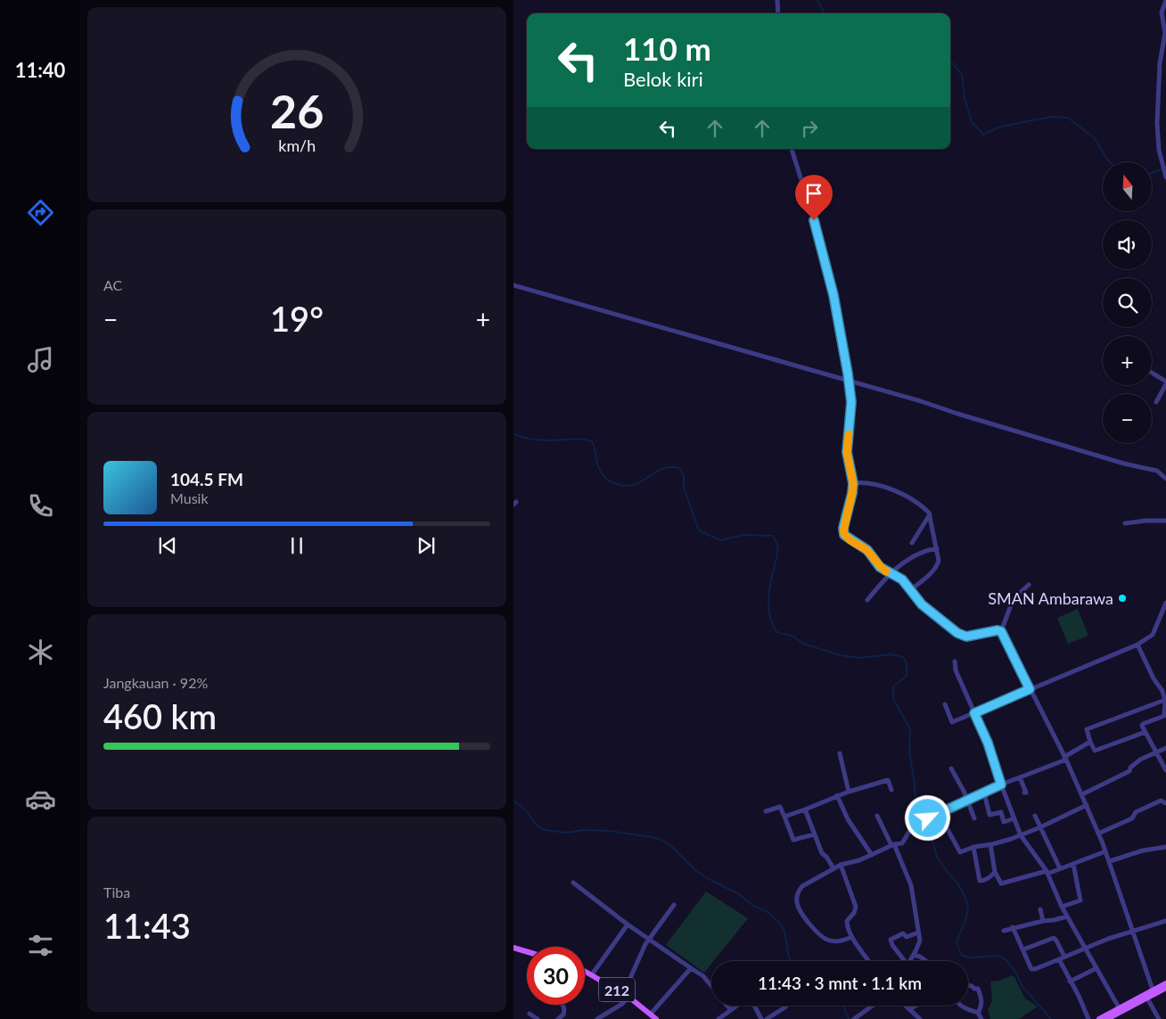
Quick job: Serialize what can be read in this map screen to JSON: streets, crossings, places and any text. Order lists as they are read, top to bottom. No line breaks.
{"streets":{"main road":["212"]},"places":["SMAN Ambarawa"],"north":"top","page":{"tabs":"11:40","turn":["110 m","Belok kiri"],"map_buttons":["+","−"],"tile":["AC",["Jangkauan · 92%","460 km"],["Tiba","11:43"]],"heat":["−","19°","+"],"song":["104.5 FM","Musik"],"limit":"30","trip":"11:43 · 3 mnt · 1.1 km","gauge":["26","km/h"]}}
